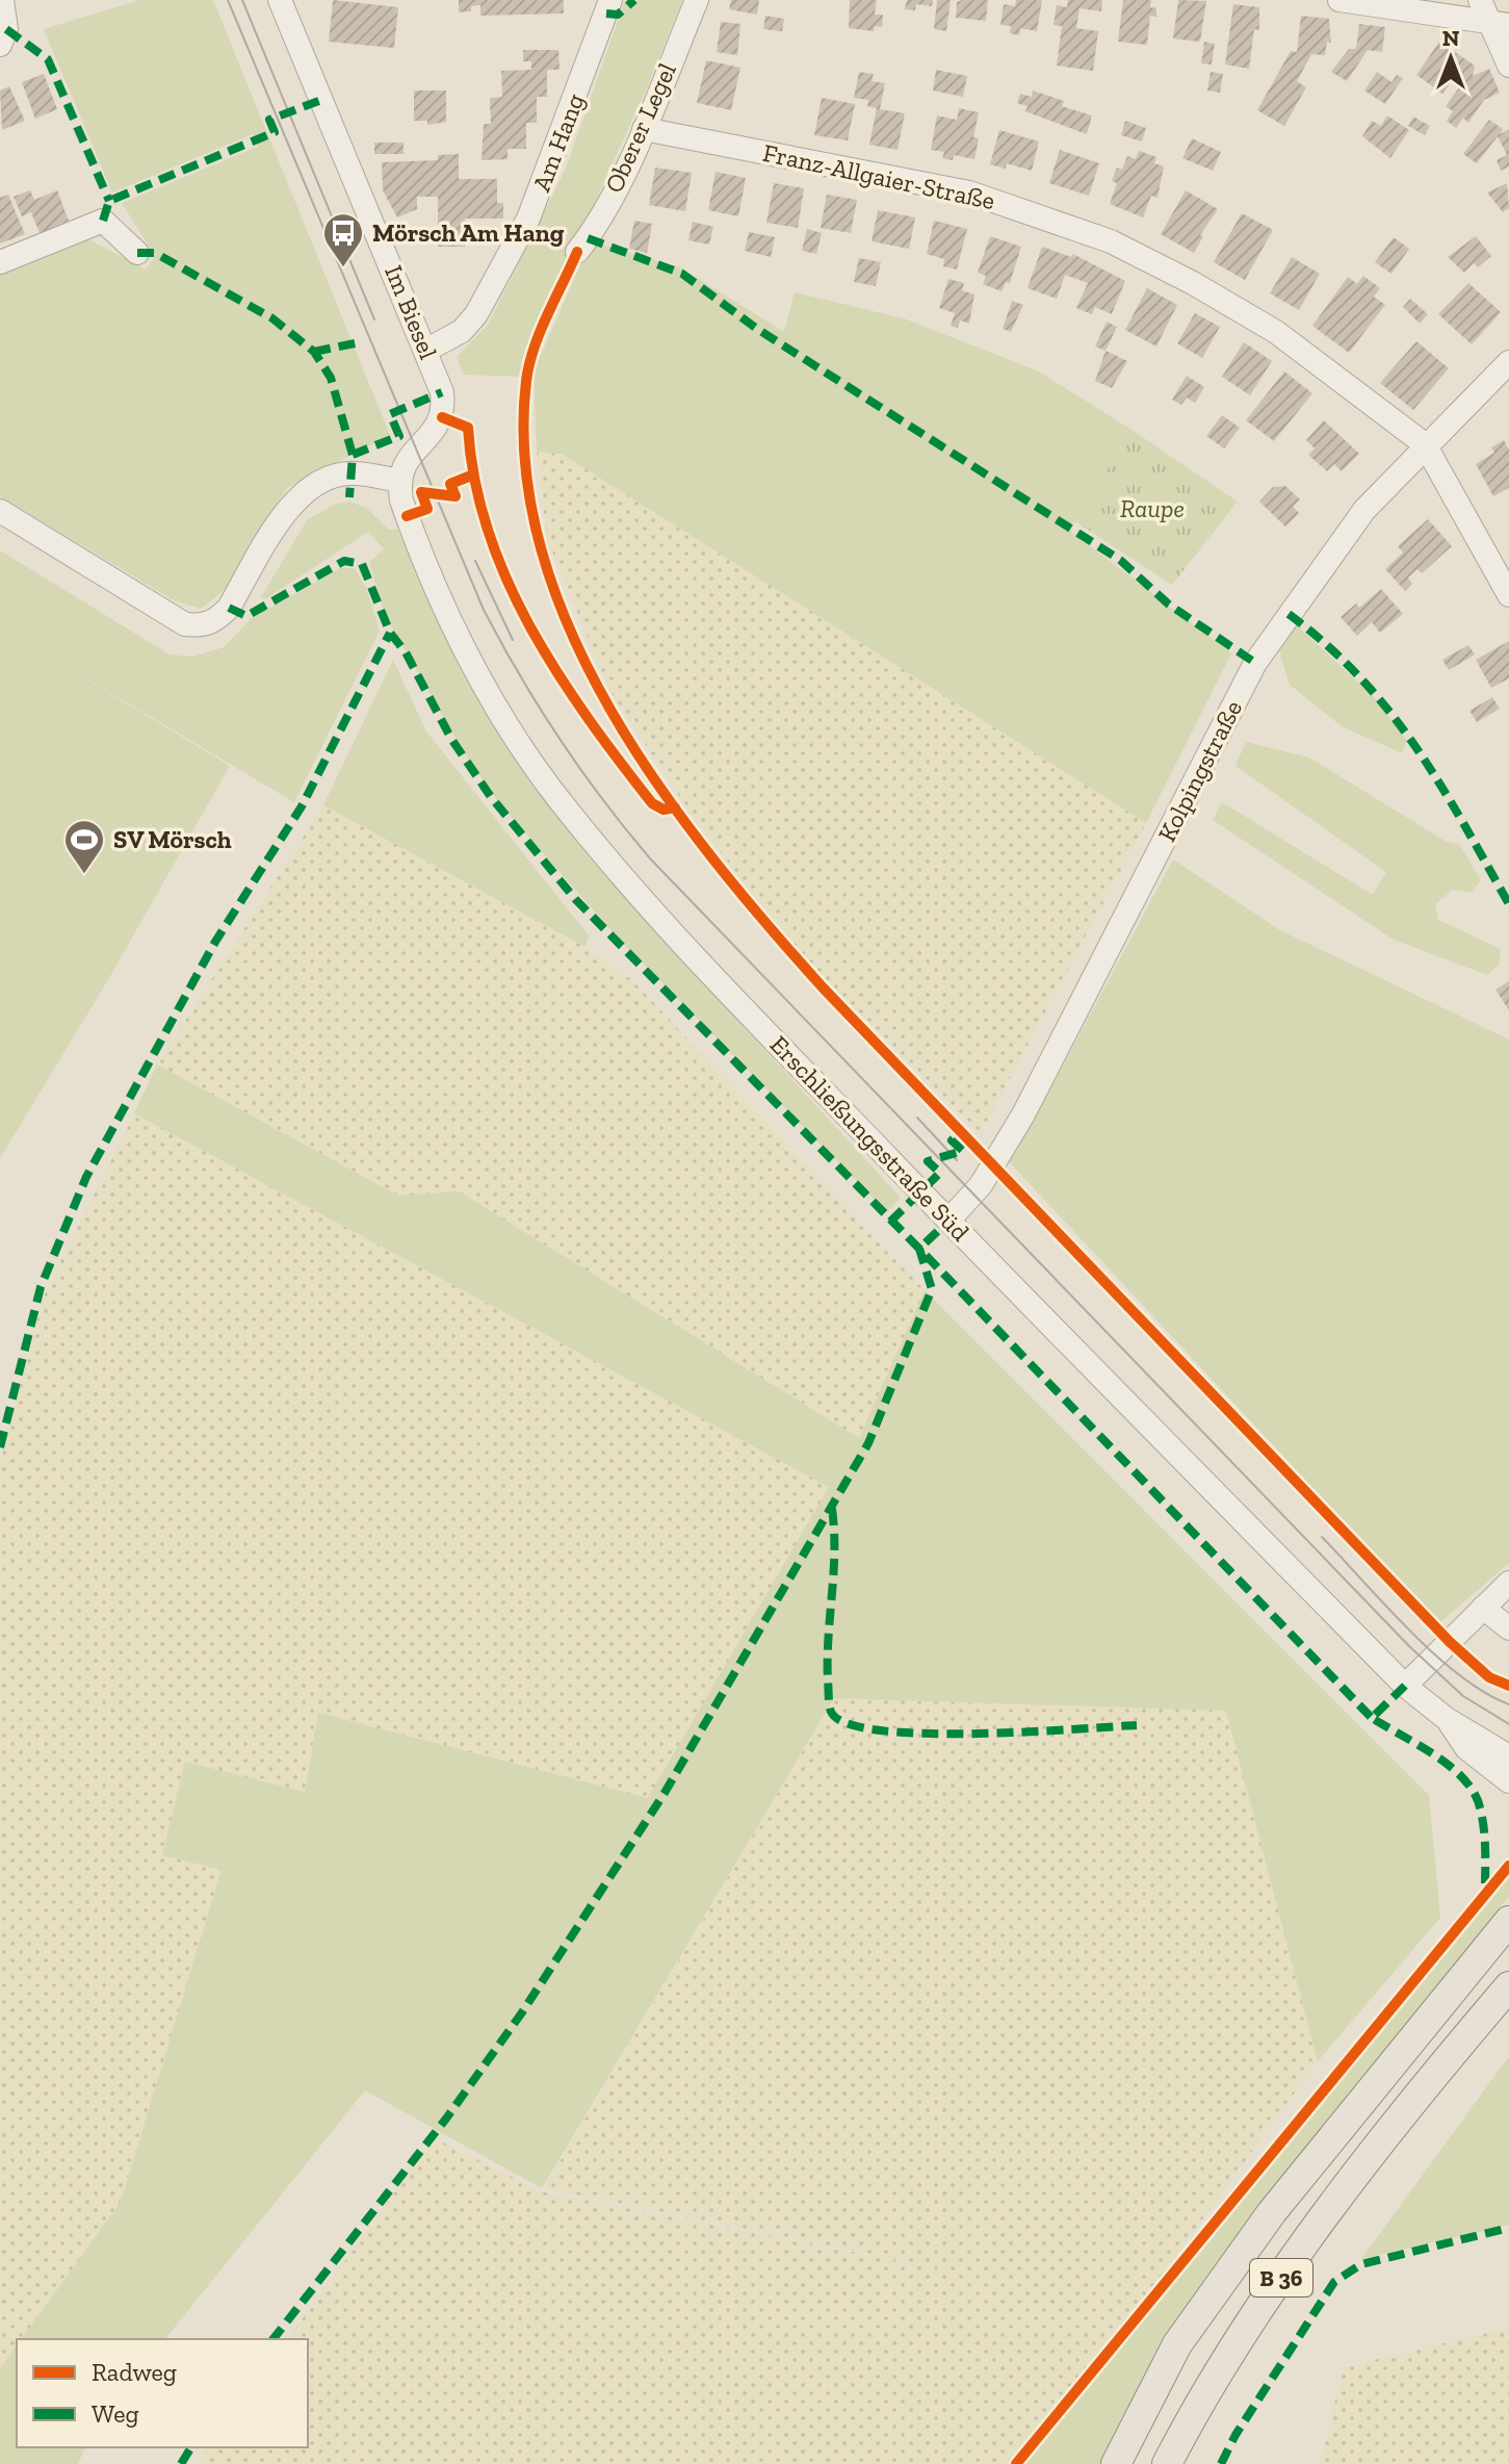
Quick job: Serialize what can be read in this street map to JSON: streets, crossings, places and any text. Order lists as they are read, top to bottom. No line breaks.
{"streets":{"main road":["B 36"],"street":["Oberer Legel","Am Hang","Franz-Allgaier-Straße","Im Biesel","Kolpingstraße","Erschließungsstraße Süd"]},"crossings":[["Oberer Legel","Franz-Allgaier-Straße"],["Am Hang","Im Biesel"],["Franz-Allgaier-Straße","Kolpingstraße"],["Im Biesel","Erschließungsstraße Süd"],["Kolpingstraße","Erschließungsstraße Süd"]],"parks":["Raupe"],"places":{"bus stop":["Mörsch Am Hang"],"sports":["SV Mörsch"]},"legend":["Radweg","Weg"],"north":"top"}
